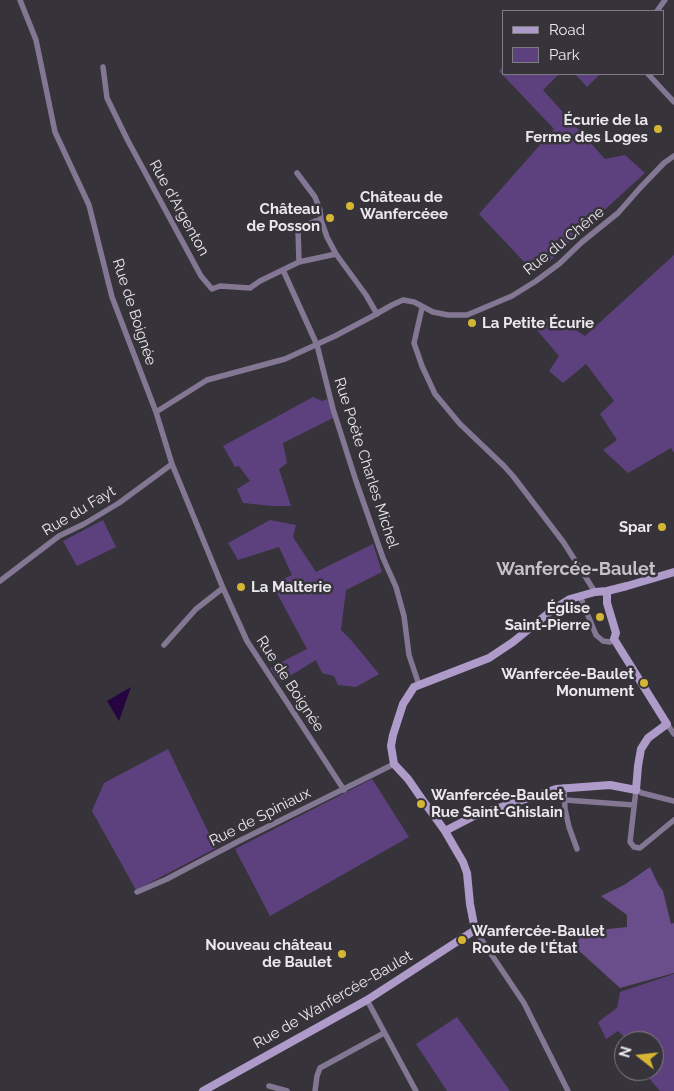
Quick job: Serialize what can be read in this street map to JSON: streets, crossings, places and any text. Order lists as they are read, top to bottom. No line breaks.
{"streets":{"main road":["Rue de Wanfercée-Baulet"],"street":["Rue d'Argenton","Rue du Chêne","Rue de Boignée","Rue Poète Charles Michel","Rue du Fayt","Rue de Spiniaux"]},"crossings":[["Rue d'Argenton","Rue Poète Charles Michel"],["Rue de Boignée","Rue du Fayt"],["Rue de Boignée","Rue de Spiniaux"]],"districts":["Wanfercée-Baulet"],"places":["Écurie de la Ferme des Loges","Château de Wanfercéee","Château de Posson","La Petite Écurie","Spar","La Malterie","Église Saint-Pierre","Wanfercée-Baulet Monument","Wanfercée-Baulet Rue Saint-Ghislain","Wanfercée-Baulet Route de l'État","Nouveau château de Baulet"],"legend":["Road","Park"],"north":"left"}
